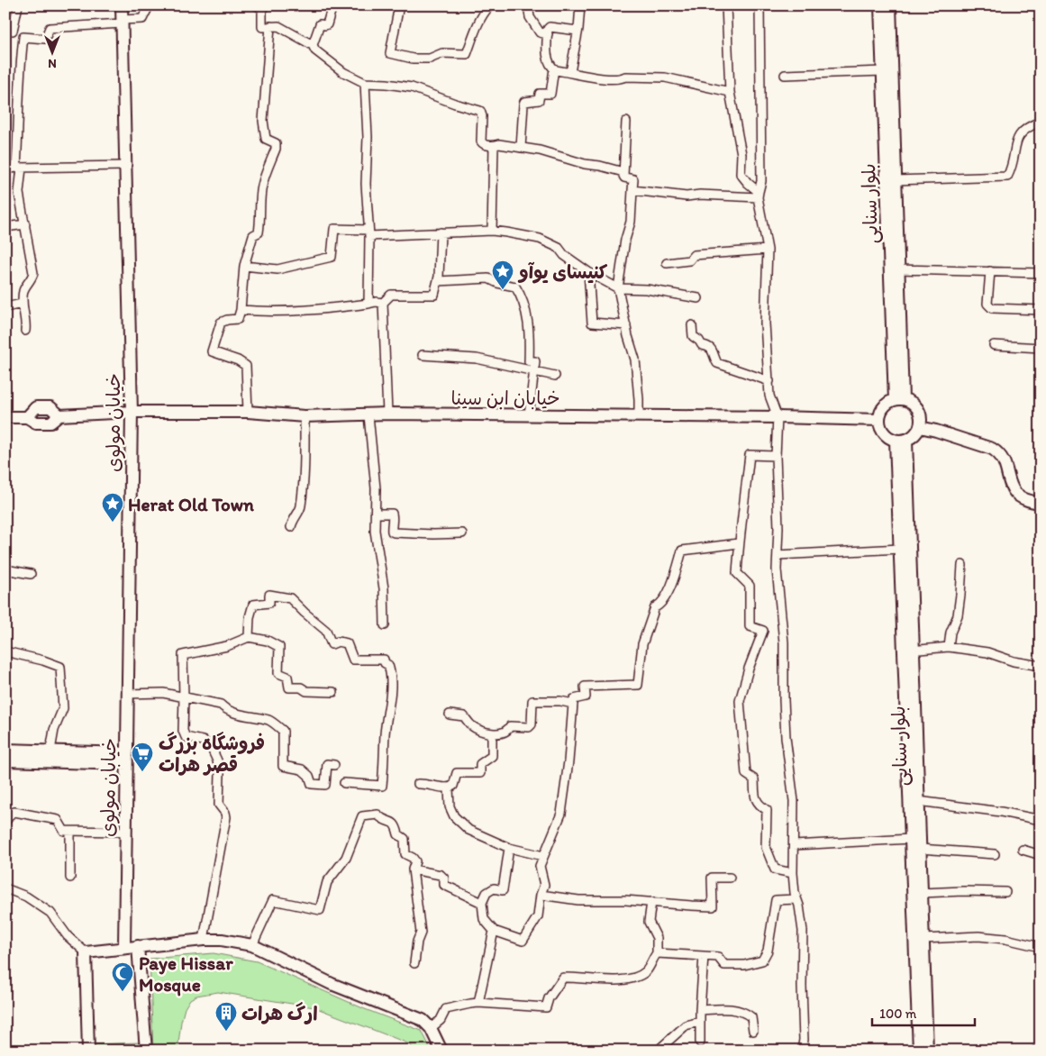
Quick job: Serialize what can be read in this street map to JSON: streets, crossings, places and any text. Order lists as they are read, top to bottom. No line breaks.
{"streets":{"street":["بلوار سنایی","خیابان ابن سینا","خیابان مولوی"]},"crossings":[["بلوار سنایی","خیابان ابن سینا"],["خیابان ابن سینا","خیابان مولوی"]],"places":{"place":["کنیسای یوآو","Herat Old Town"],"supermarket":["فروشگاه بزرگ قصر هرات"],"mosque":["Paye Hissar Mosque"],"building":["ارگ هرات"]},"scale_bar":"100 m","north":"bottom"}
